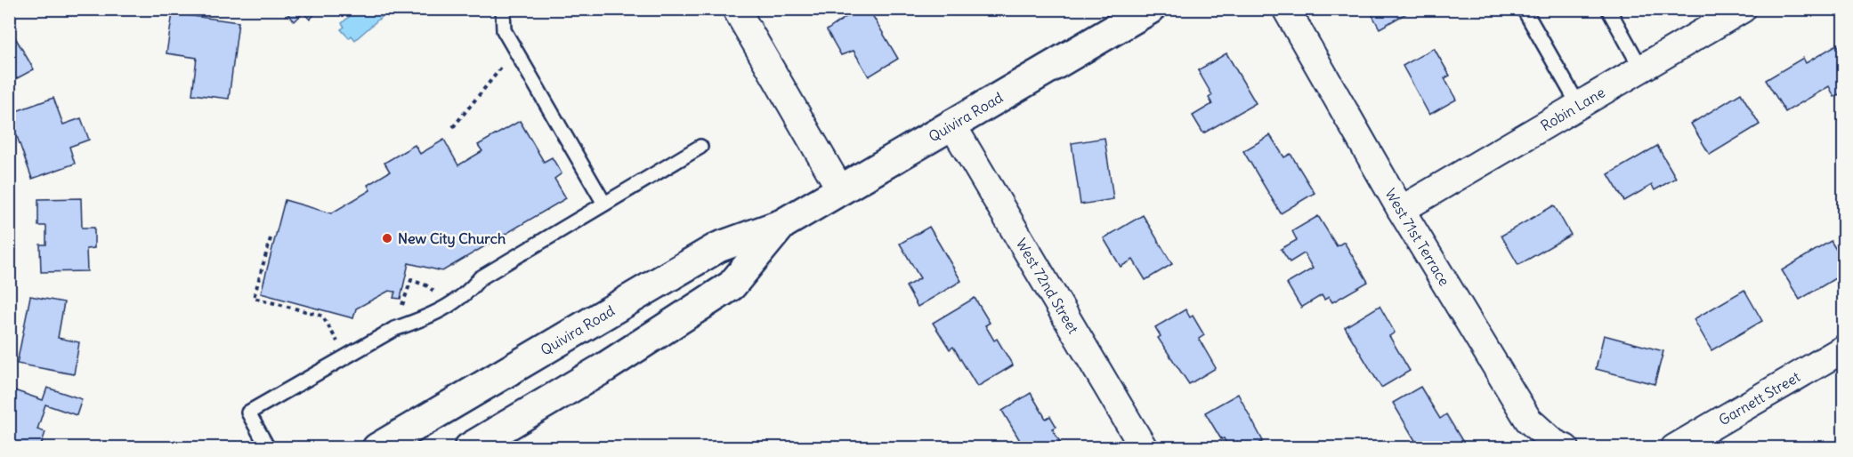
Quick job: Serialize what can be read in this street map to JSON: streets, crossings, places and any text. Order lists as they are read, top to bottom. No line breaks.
{"streets":{"main road":["Quivira Road"],"street":["Robin Lane","West 71st Terrace","West 72nd Street","Garnett Street"]},"crossings":[["Robin Lane","West 71st Terrace"],["Quivira Road","West 72nd Street"]],"places":["New City Church"]}
